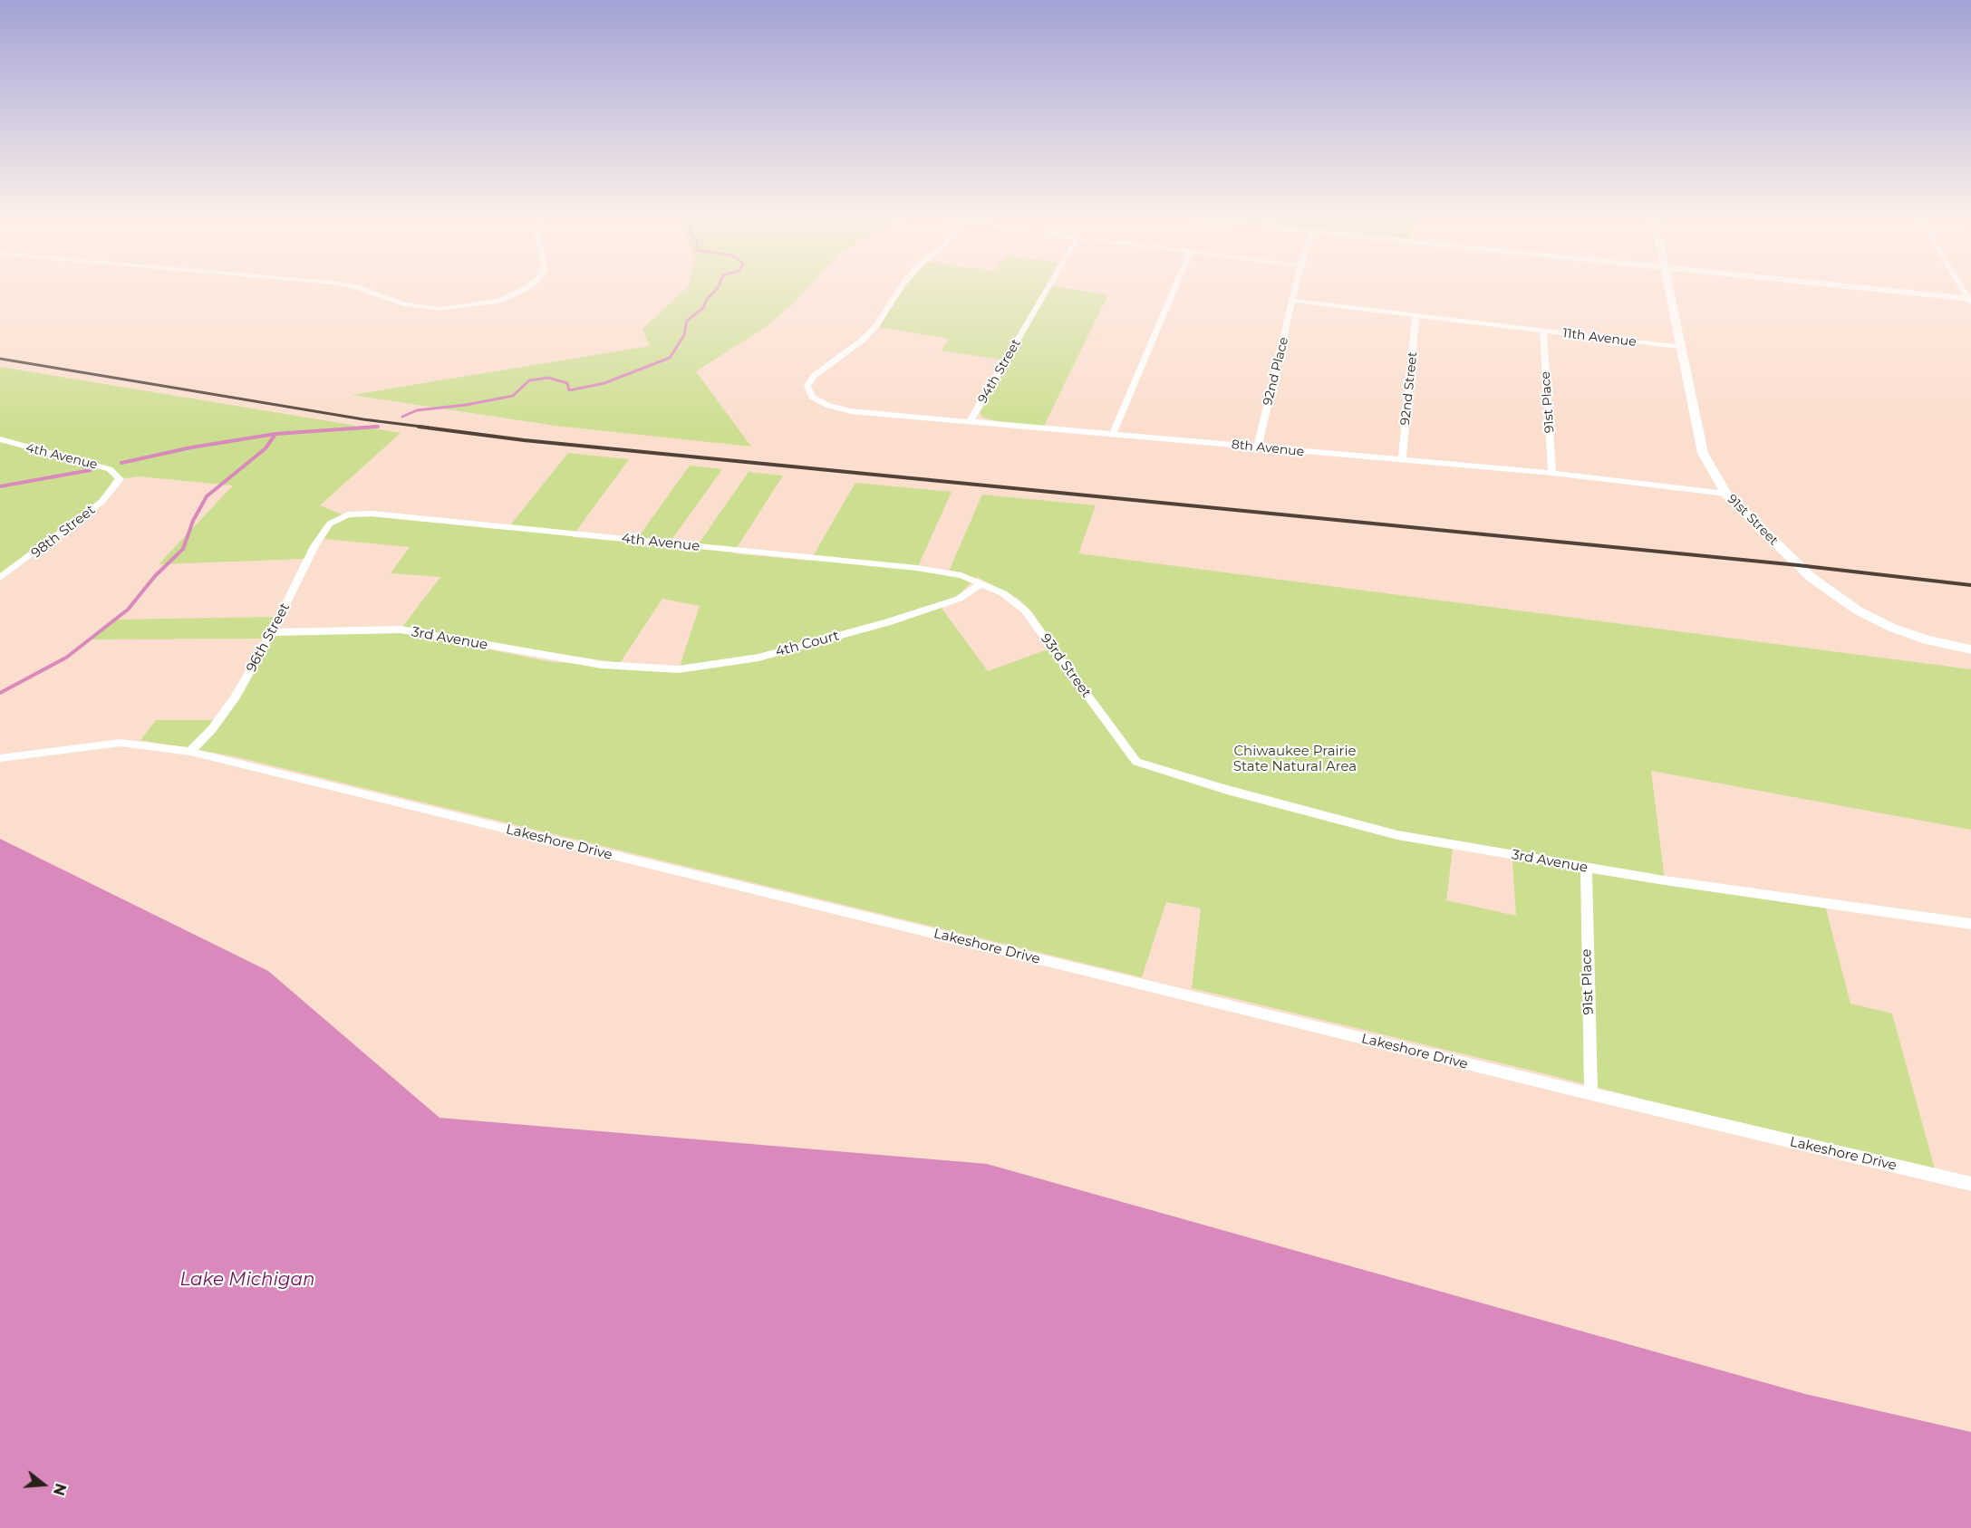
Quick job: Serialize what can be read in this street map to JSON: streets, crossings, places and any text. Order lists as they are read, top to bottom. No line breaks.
{"streets":{"street":["11th Avenue","94th Street","92nd Place","92nd Street","91st Place","8th Avenue","4th Avenue","91st Street","98th Street","96th Street","3rd Avenue","4th Court","93rd Street","Lakeshore Drive"]},"crossings":[["11th Avenue","92nd Place"],["11th Avenue","92nd Street"],["11th Avenue","91st Place"],["11th Avenue","91st Street"],["94th Street","8th Avenue"],["92nd Place","8th Avenue"],["92nd Street","8th Avenue"],["91st Place","8th Avenue"],["91st Place","3rd Avenue"],["91st Place","Lakeshore Drive"],["8th Avenue","91st Street"],["4th Avenue","98th Street"],["4th Avenue","96th Street"],["4th Avenue","4th Court"],["4th Avenue","93rd Street"],["96th Street","3rd Avenue"],["96th Street","Lakeshore Drive"],["3rd Avenue","4th Court"],["3rd Avenue","93rd Street"],["4th Court","93rd Street"]],"water":["Lake Michigan"],"parks":["Chiwaukee Prairie State Natural Area"],"north":"right"}
